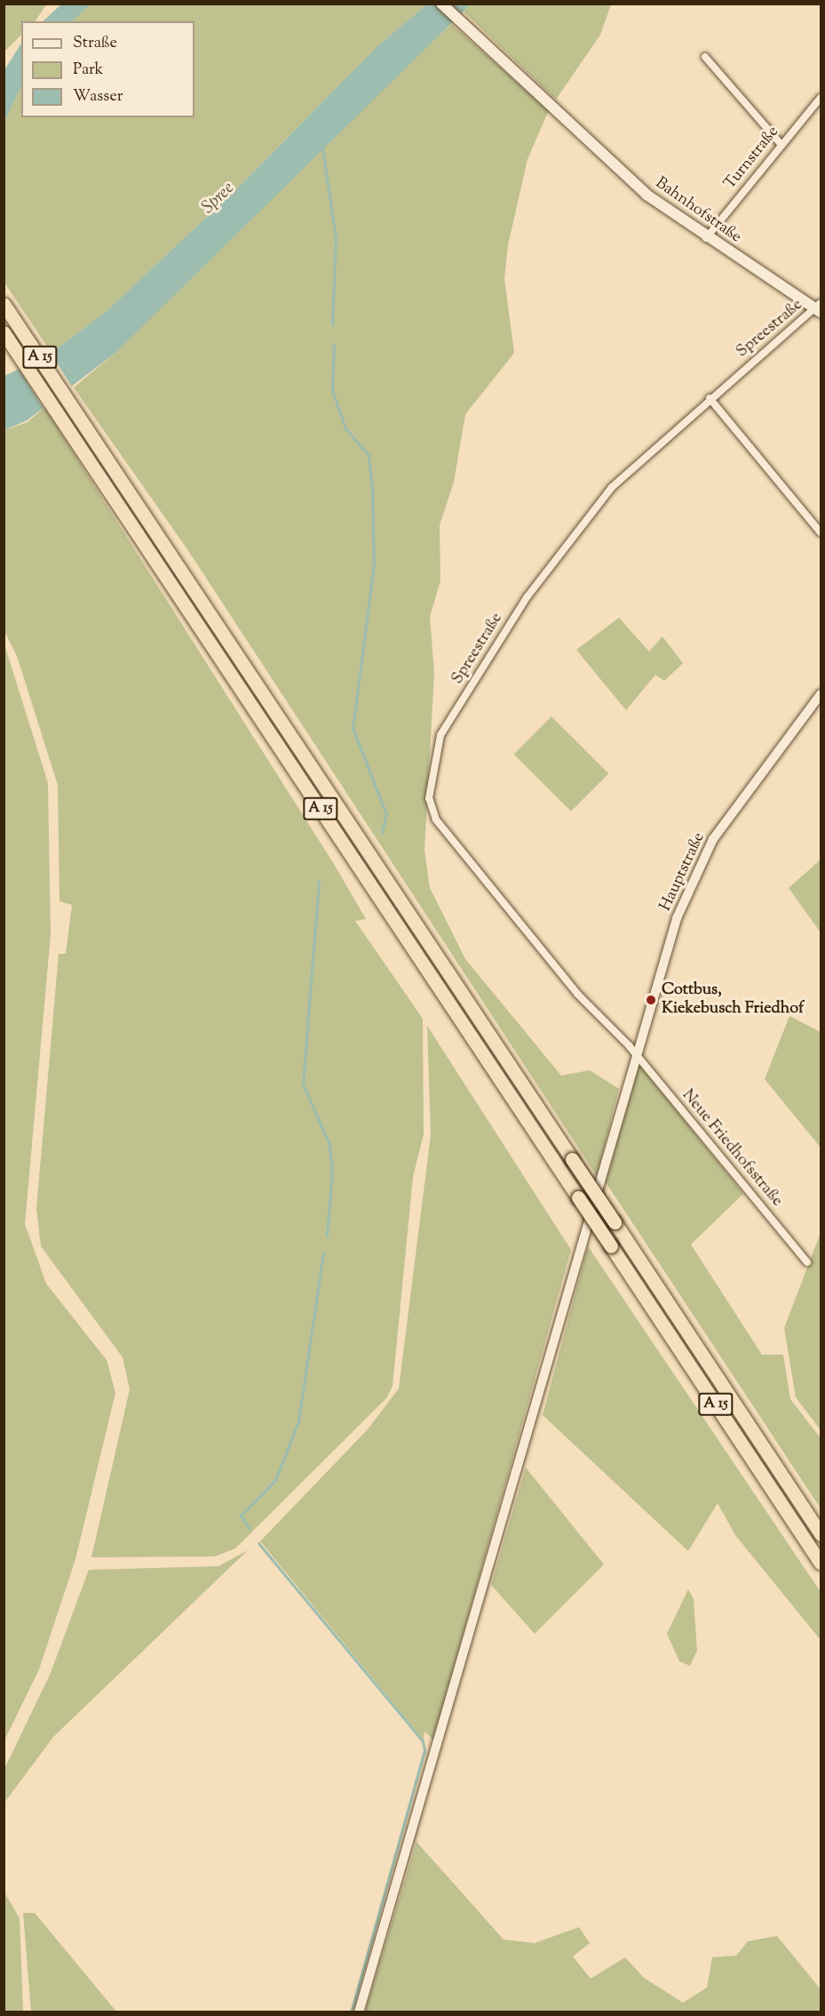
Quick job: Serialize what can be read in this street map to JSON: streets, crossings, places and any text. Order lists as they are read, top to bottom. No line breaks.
{"streets":{"highway":["A 15"],"main road":["Bahnhofstraße"],"street":["Turnstraße","Spreestraße","Hauptstraße","Neue Friedhofsstraße"]},"crossings":[["Turnstraße","Bahnhofstraße"],["Bahnhofstraße","Spreestraße"],["Spreestraße","Hauptstraße"],["Spreestraße","Neue Friedhofsstraße"],["Hauptstraße","Neue Friedhofsstraße"]],"water":["Spree"],"places":["Cottbus, Kiekebusch Friedhof"],"legend":["Straße","Park","Wasser"]}
